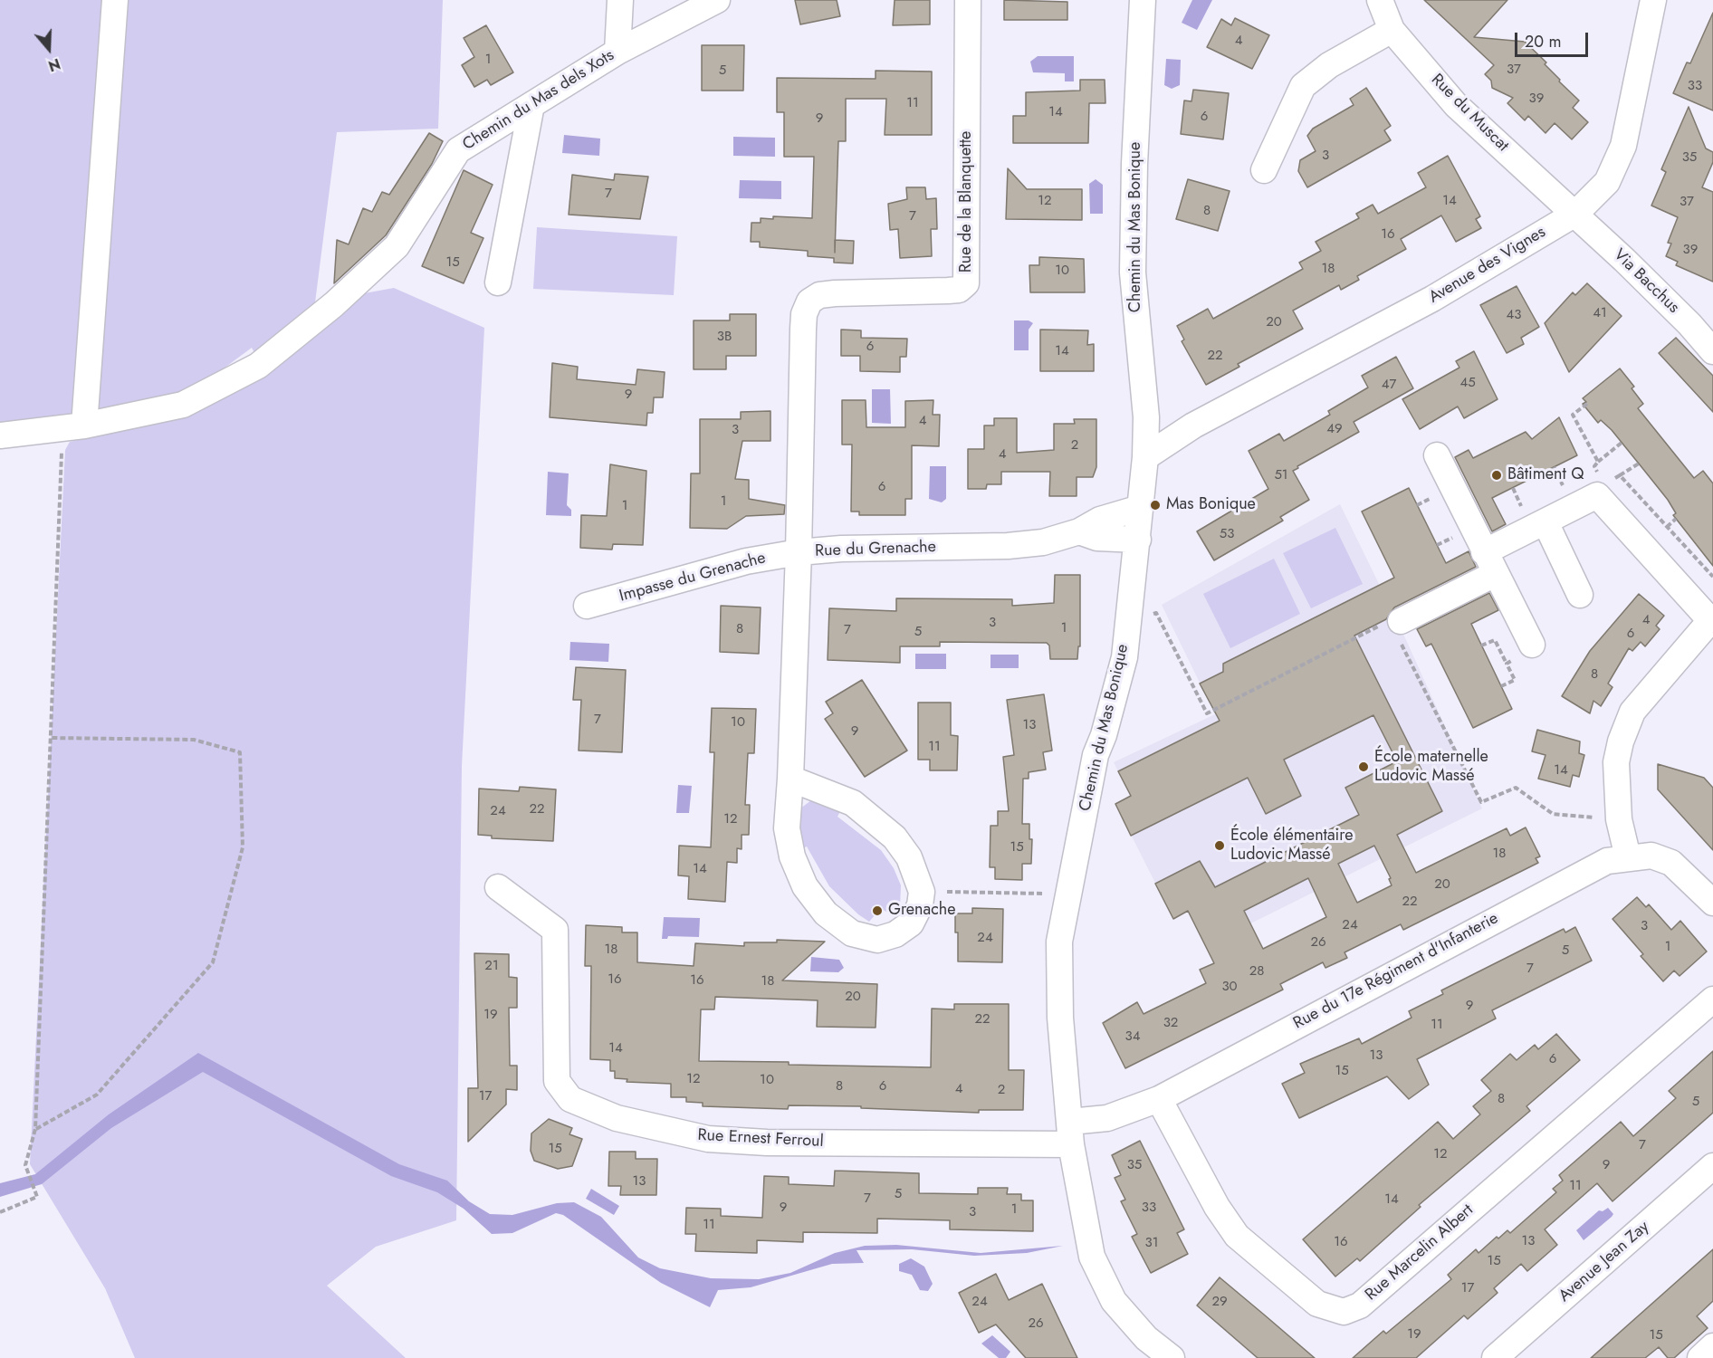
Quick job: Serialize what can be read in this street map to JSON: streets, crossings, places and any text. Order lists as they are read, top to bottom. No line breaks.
{"streets":{"street":["Chemin du Mas dels Xots","Rue du Muscat","Rue de la Blanquette","Chemin du Mas Bonique","Avenue des Vignes","Via Bacchus","Rue du Grenache","Impasse du Grenache","Rue du 17e Régiment d'Infanterie","Rue Ernest Ferroul","Rue Marcelin Albert","Avenue Jean Zay"]},"crossings":[["Rue du Muscat","Avenue des Vignes"],["Rue du Muscat","Via Bacchus"],["Rue de la Blanquette","Rue du Grenache"],["Rue de la Blanquette","Impasse du Grenache"],["Chemin du Mas Bonique","Avenue des Vignes"],["Chemin du Mas Bonique","Rue du Grenache"],["Chemin du Mas Bonique","Rue du 17e Régiment d'Infanterie"],["Chemin du Mas Bonique","Rue Ernest Ferroul"],["Avenue des Vignes","Via Bacchus"],["Rue du Grenache","Impasse du Grenache"],["Rue du 17e Régiment d'Infanterie","Rue Ernest Ferroul"],["Rue du 17e Régiment d'Infanterie","Rue Marcelin Albert"]],"places":["Bâtiment Q","Mas Bonique","École maternelle Ludovic Massé","École élémentaire Ludovic Massé","Grenache"],"house_numbers":["4","1","37","5","33","39","11","14","6","9","3","35","7","12","14","37","8","7","16","39","15","18","10","41","43","20","3B","6","14","22","45","47","9","4","49","3","2","4","51","6","1","1","53","4","3","1","8","7","5","6","8","7","10","13","9","11","14","22","24","12","15","18","14","20","22","24","3","24","26","1","18","5","21","7","28","16","16","18","30","20","9","19","22","32","11","34","14","13","6","15","12","10","8","6","4","2","17","8","5","7","15","12","35","9","13","11","5","7","14","9","33","1","3","11","13","16","31","15","17","24","29","26","19","15"],"scale_bar":"20 m","north":"bottom"}
